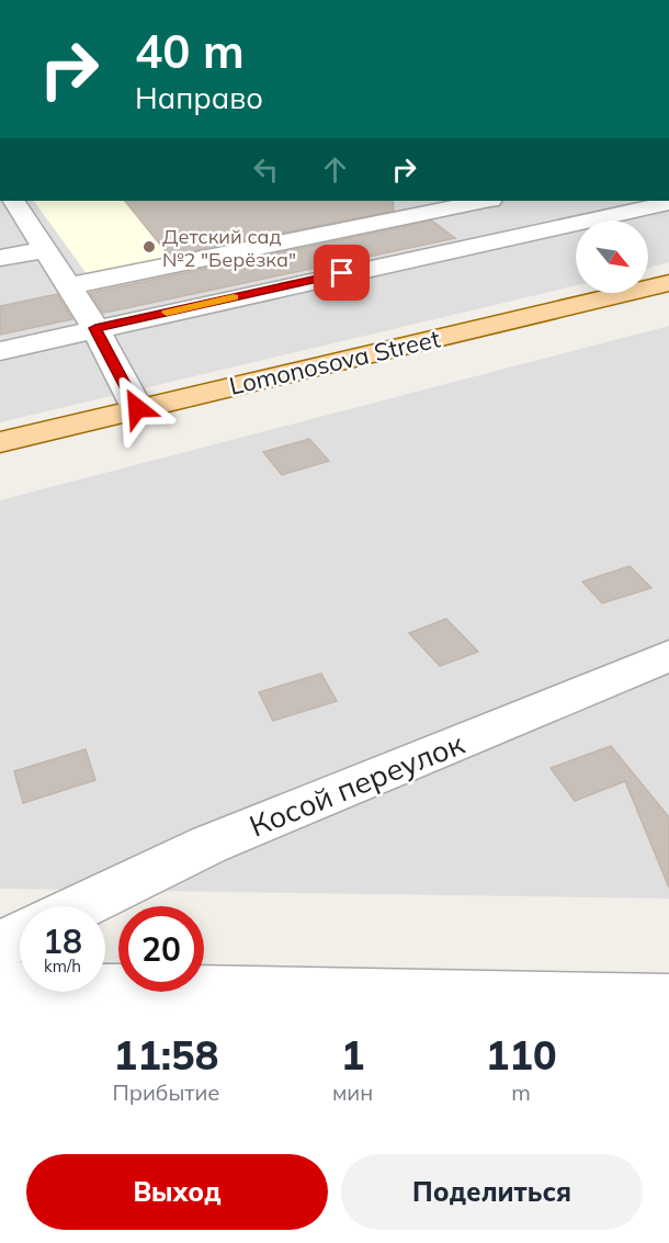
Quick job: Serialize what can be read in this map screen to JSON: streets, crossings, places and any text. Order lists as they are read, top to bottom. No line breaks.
{"streets":{"main road":["Lomonosova Street"],"street":["Косой переулок"]},"places":["Детский сад №2 \"Берёзка\""],"north":"bottom right","page":{"turn":["40 m","Направо"],"speed":"18 km/h","limit":"20","eta":["11:58","Прибытие","1","мин","110","m"],"buttons":["Выход","Поделиться"]}}
